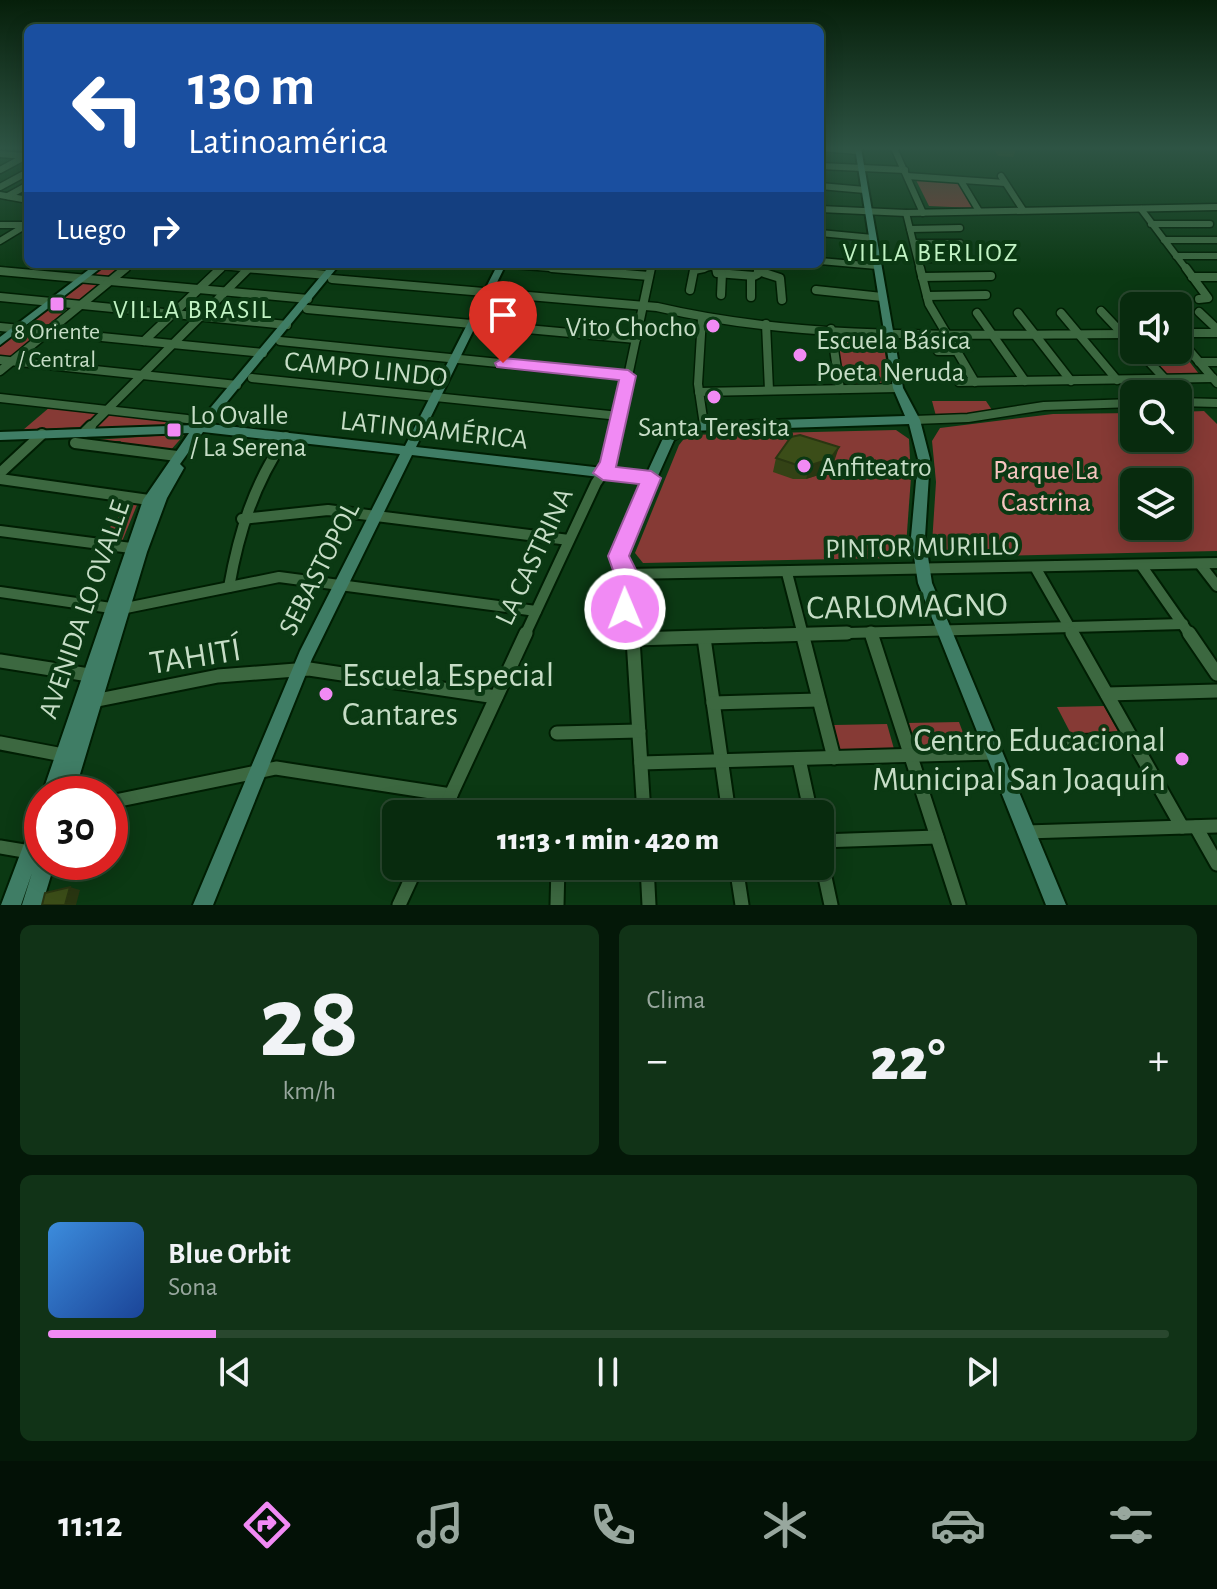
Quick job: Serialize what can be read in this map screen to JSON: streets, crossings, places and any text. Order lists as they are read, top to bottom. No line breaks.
{"streets":{"street":["CAMPO LINDO","LATINOAMÉRICA","PINTOR MURILLO","LA CASTRINA","SEBASTOPOL","CARLOMAGNO","AVENIDA LO OVALLE","TAHITÍ"]},"crossings":[["CAMPO LINDO","LA CASTRINA"],["CAMPO LINDO","SEBASTOPOL"],["CAMPO LINDO","AVENIDA LO OVALLE"],["LATINOAMÉRICA","LA CASTRINA"],["LATINOAMÉRICA","SEBASTOPOL"],["LATINOAMÉRICA","AVENIDA LO OVALLE"],["LA CASTRINA","TAHITÍ"],["SEBASTOPOL","TAHITÍ"],["AVENIDA LO OVALLE","TAHITÍ"]],"districts":["VILLA BERLIOZ","VILLA BRASIL"],"parks":["Parque La Castrina"],"places":{"transit":["8 Oriente / Central","Lo Ovalle / La Serena"],"other":["Vito Chocho","Escuela Básica Poeta Neruda","Santa Teresita","Anfiteatro","Escuela Especial Cantares","Centro Educacional Municipal San Joaquín"]},"page":{"turn":["130 m","Latinoamérica"],"then":"Luego","limit":"30","trip":"11:13 · 1 min · 420 m","tile":[["28","km/h"],"Clima"],"heat":["−","22°","+"],"song":["Blue Orbit","Sona"],"tabs":"11:12"}}
